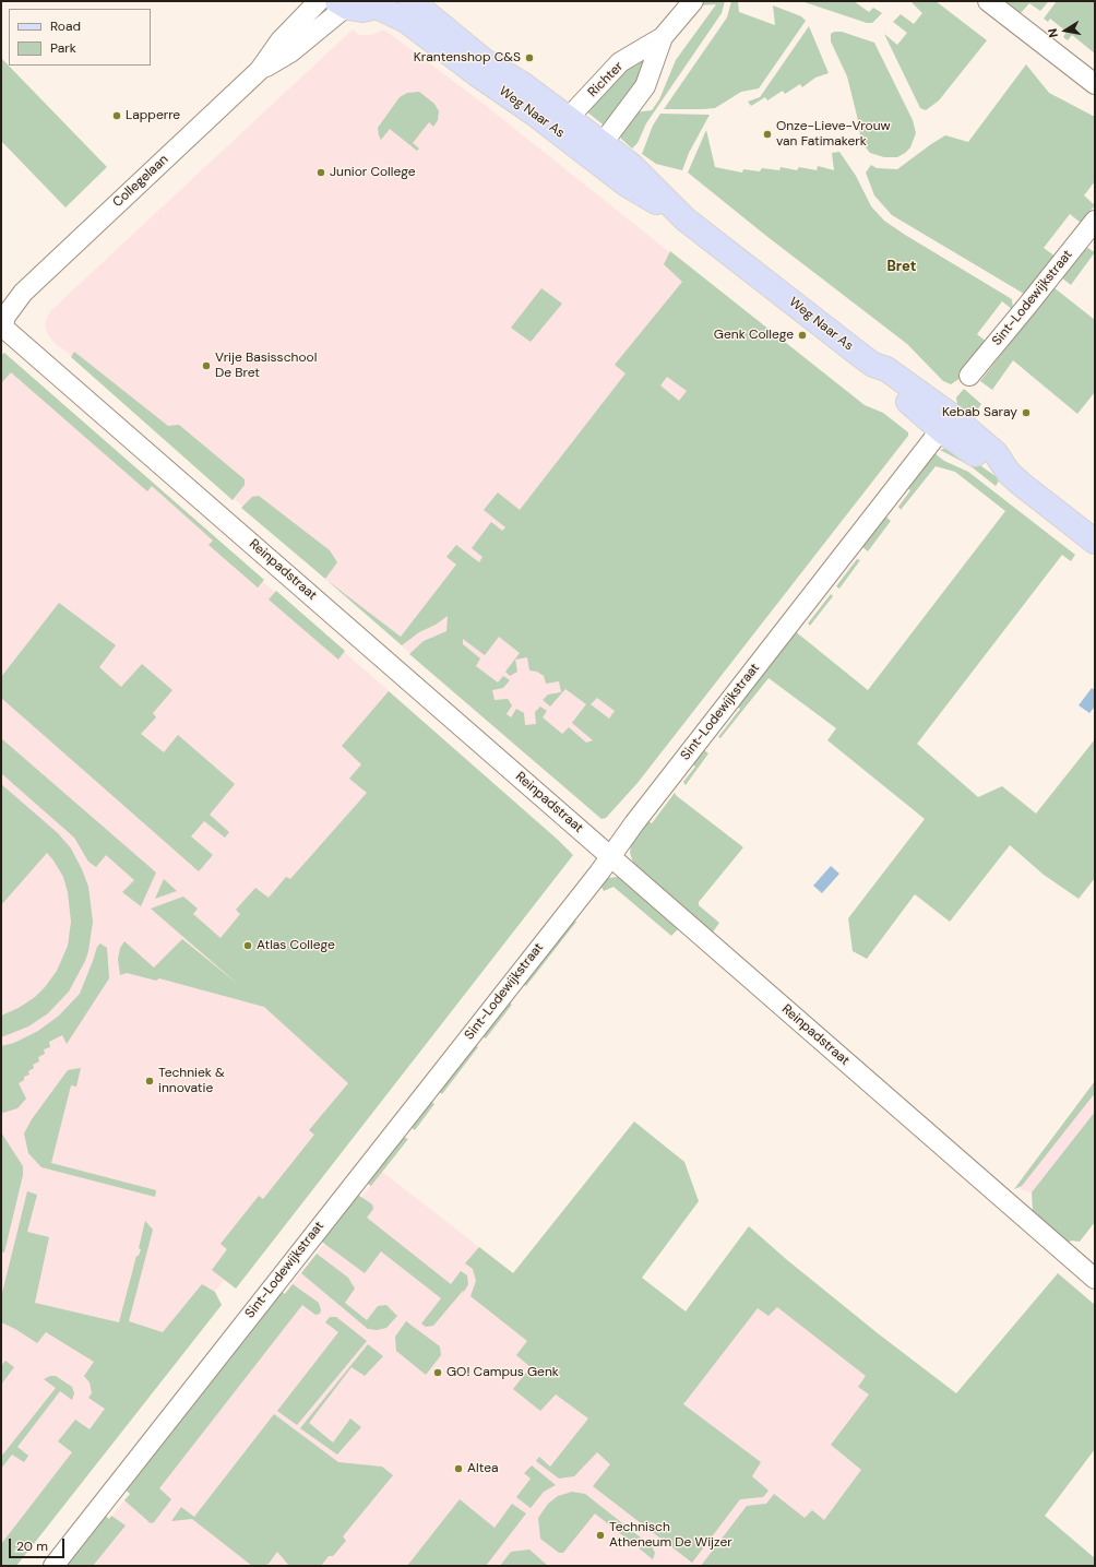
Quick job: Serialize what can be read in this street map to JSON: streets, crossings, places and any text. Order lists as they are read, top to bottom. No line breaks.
{"streets":{"main road":["Weg Naar As"],"street":["Richter","Collegelaan","Sint-Lodewijkstraat","Reinpadstraat"]},"crossings":[["Richter","Weg Naar As"],["Weg Naar As","Collegelaan"],["Weg Naar As","Sint-Lodewijkstraat"],["Collegelaan","Reinpadstraat"],["Sint-Lodewijkstraat","Reinpadstraat"]],"districts":["Bret"],"places":["Krantenshop C&S","Lapperre","Onze-Lieve-Vrouw van Fatimakerk","Junior College","Genk College","Vrije Basisschool De Bret","Kebab Saray","Atlas College","Techniek & innovatie","GO! Campus Genk","Altea","Technisch Atheneum De Wijzer"],"legend":["Road","Park"],"scale_bar":"20 m","north":"left"}
